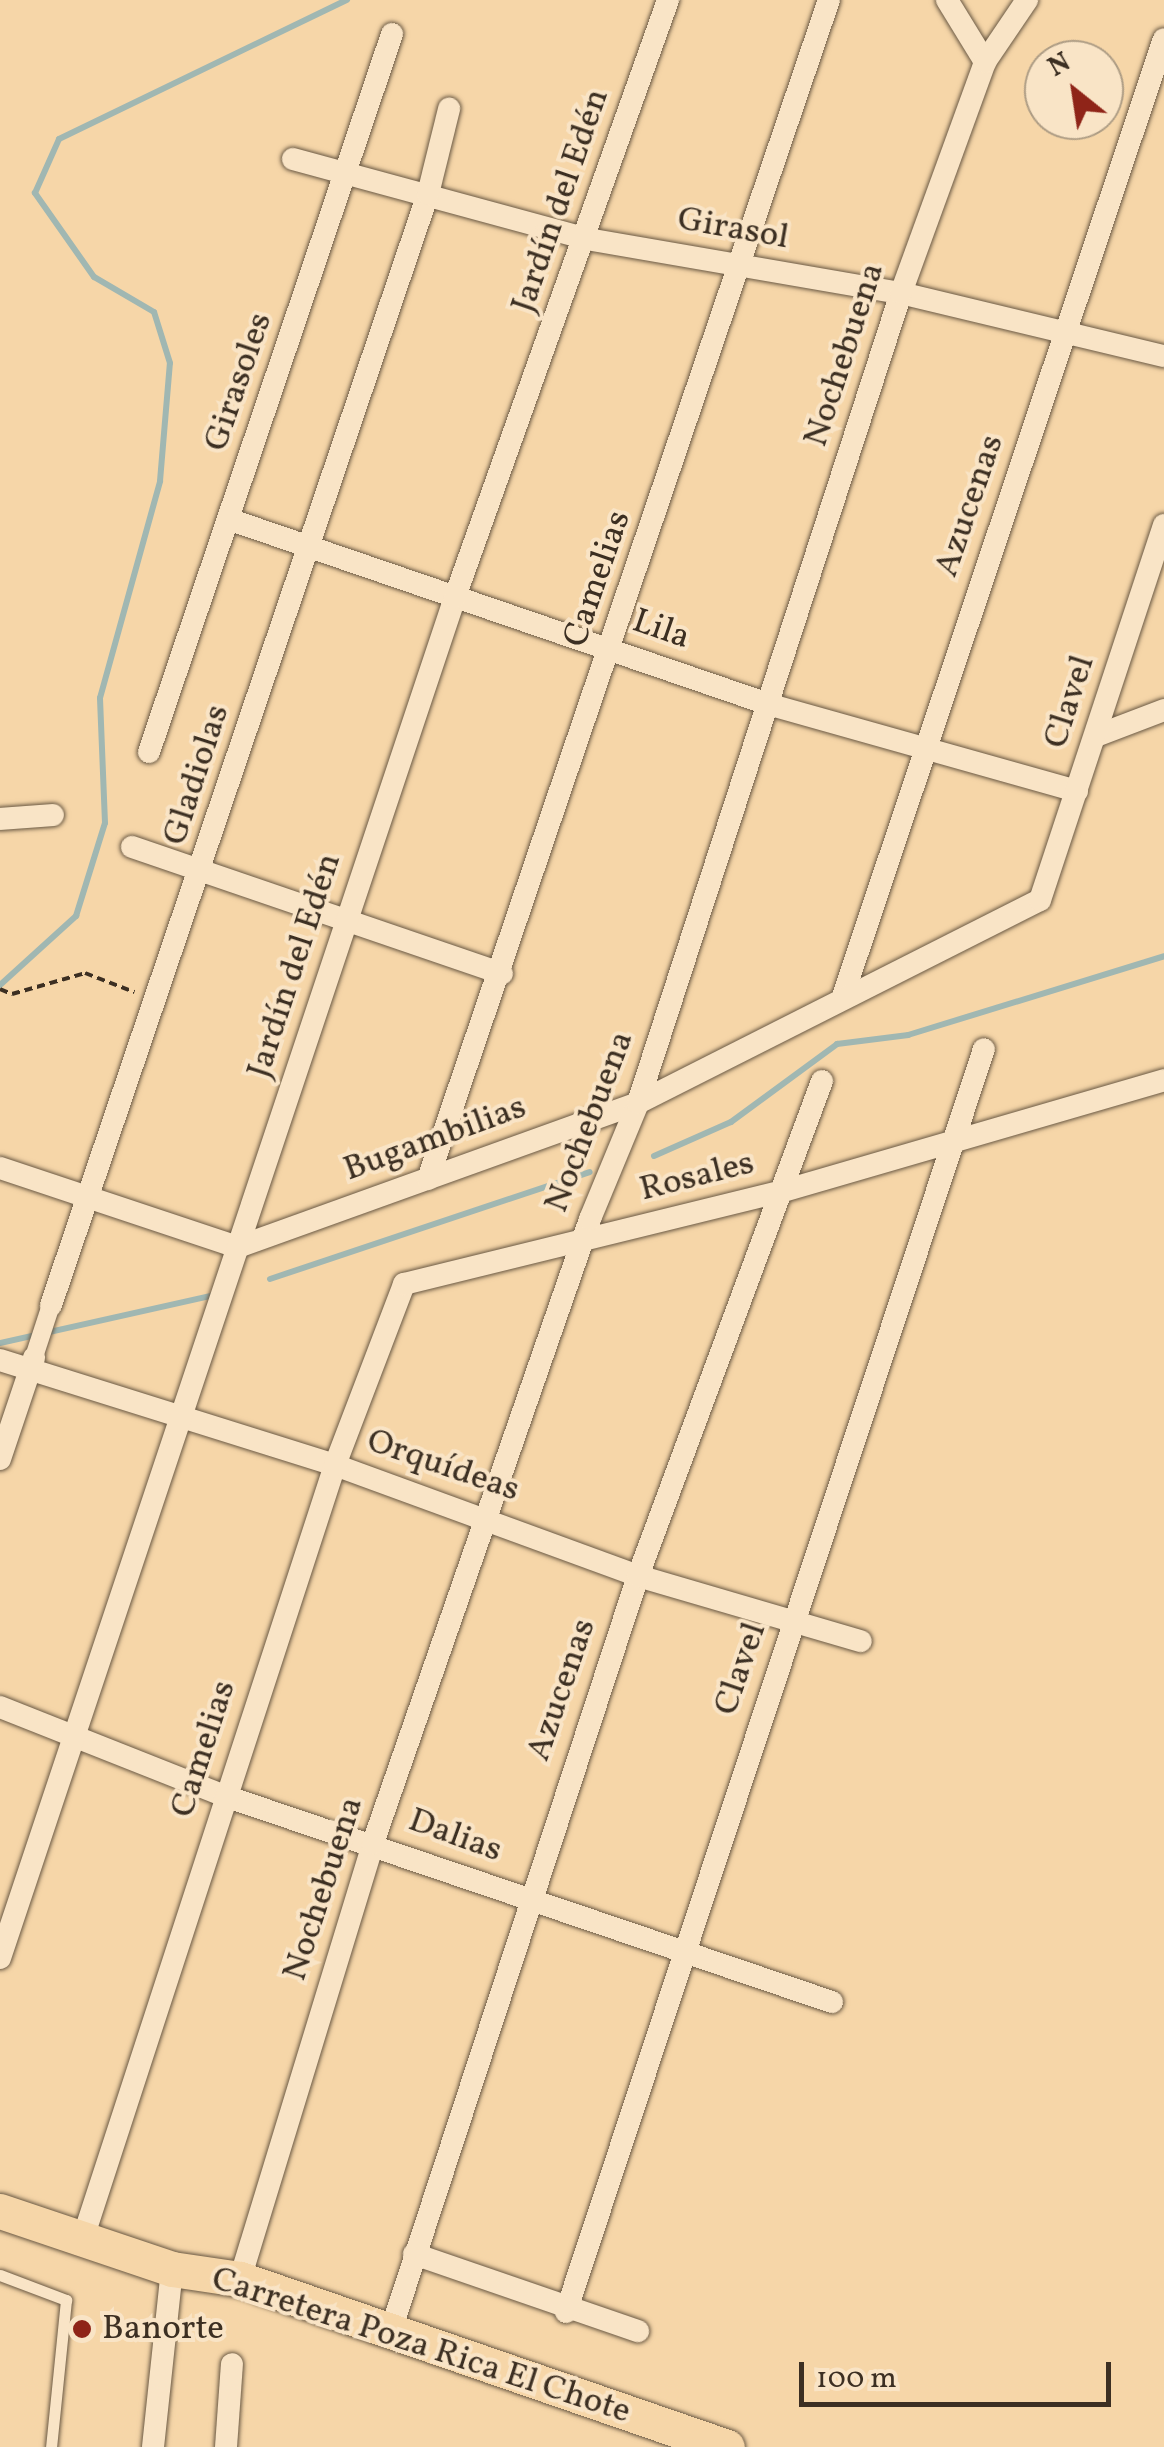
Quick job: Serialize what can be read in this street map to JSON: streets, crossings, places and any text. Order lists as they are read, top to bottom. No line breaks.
{"streets":{"main road":["Carretera Poza Rica El Chote"],"street":["Jardín del Edén","Girasol","Nochebuena","Girasoles","Azucenas","Camelias","Lila","Clavel","Gladiolas","Bugambilias","Rosales","Orquídeas","Dalias"]},"crossings":[["Jardín del Edén","Girasol"],["Jardín del Edén","Lila"],["Jardín del Edén","Bugambilias"],["Jardín del Edén","Orquídeas"],["Jardín del Edén","Dalias"],["Girasol","Nochebuena"],["Girasol","Girasoles"],["Girasol","Azucenas"],["Girasol","Camelias"],["Girasol","Gladiolas"],["Nochebuena","Lila"],["Nochebuena","Bugambilias"],["Nochebuena","Rosales"],["Nochebuena","Orquídeas"],["Nochebuena","Dalias"],["Nochebuena","Carretera Poza Rica El Chote"],["Girasoles","Lila"],["Azucenas","Lila"],["Azucenas","Bugambilias"],["Azucenas","Rosales"],["Azucenas","Orquídeas"],["Azucenas","Dalias"],["Azucenas","Carretera Poza Rica El Chote"],["Camelias","Lila"],["Camelias","Bugambilias"],["Camelias","Rosales"],["Camelias","Orquídeas"],["Camelias","Dalias"],["Camelias","Carretera Poza Rica El Chote"],["Lila","Clavel"],["Lila","Gladiolas"],["Clavel","Bugambilias"],["Clavel","Rosales"],["Clavel","Orquídeas"],["Clavel","Dalias"],["Gladiolas","Orquídeas"]],"places":["Banorte"],"scale_bar":"100 m","north":"top left"}
